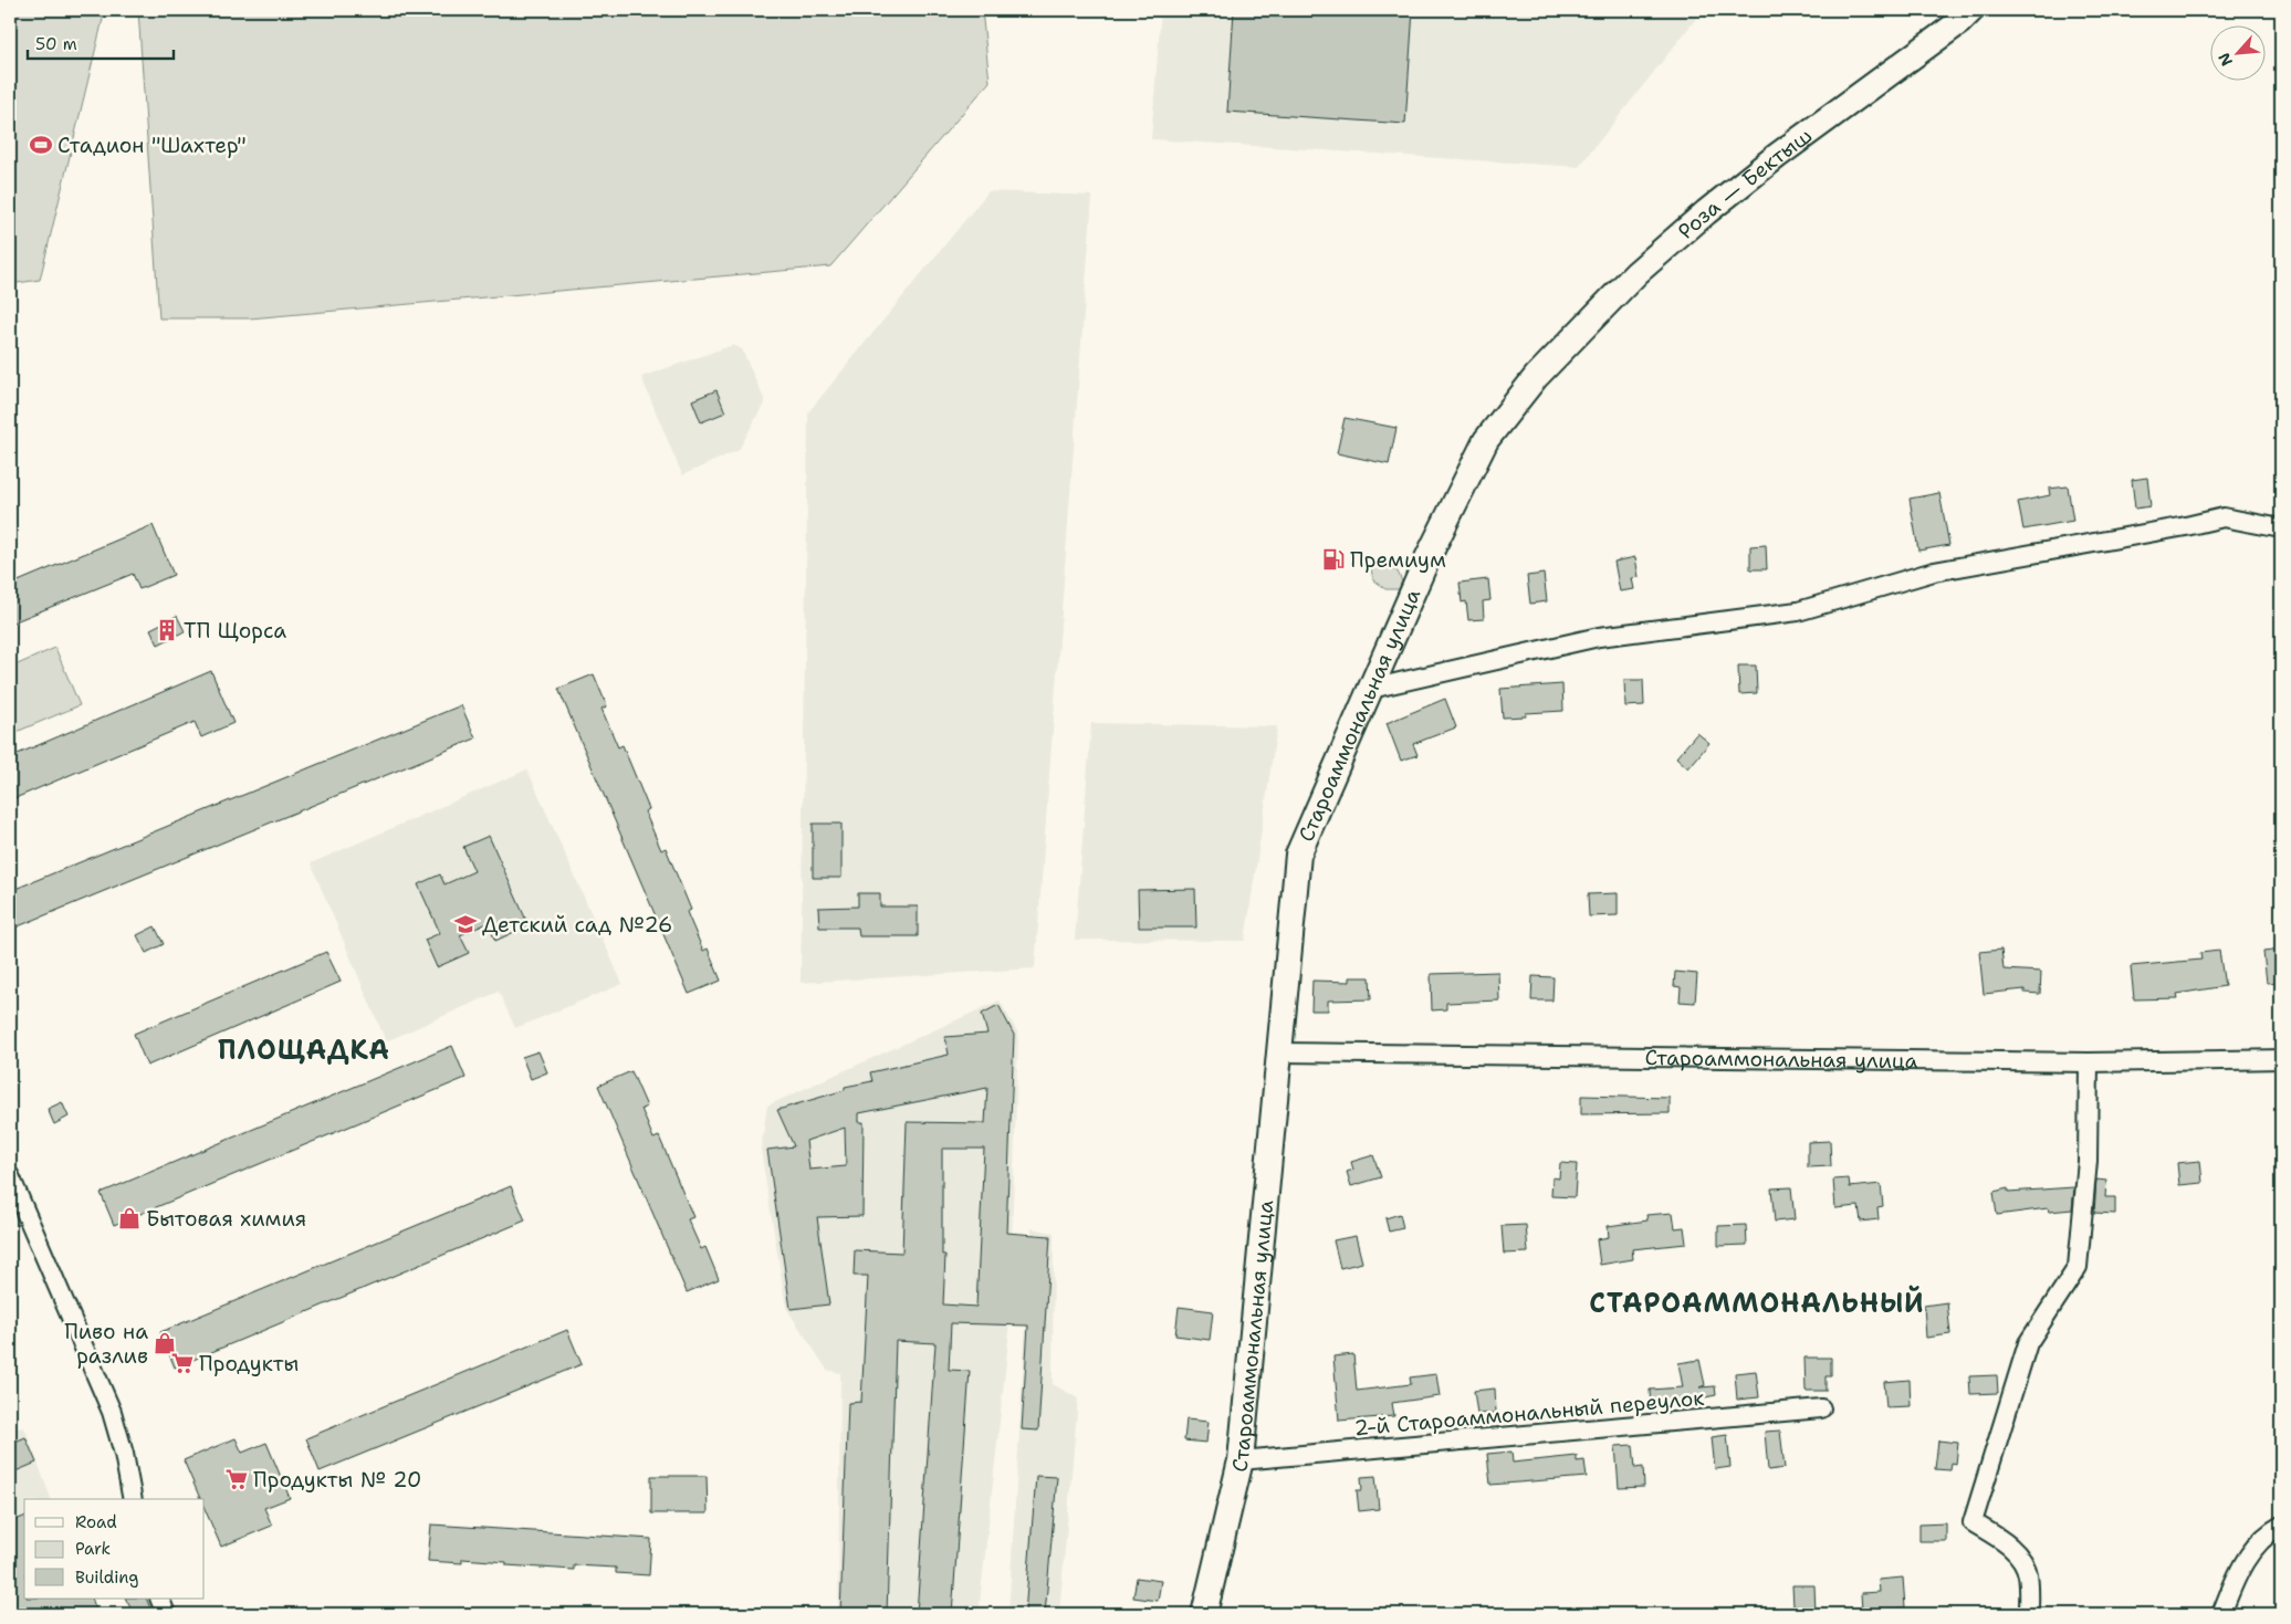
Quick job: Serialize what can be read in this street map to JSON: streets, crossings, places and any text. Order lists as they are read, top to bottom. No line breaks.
{"streets":{"street":["Роза — Бектыш","Староаммональная улица","2-й Староаммональный переулок"]},"crossings":[["Роза — Бектыш","Староаммональная улица"],["Староаммональная улица","2-й Староаммональный переулок"]],"districts":["ПЛОЩАДКА","СТАРОАММОНАЛЬНЫЙ"],"places":{"sports":["Стадион \"Шахтер\""],"fuel station":["Премиум"],"building":["ТП Щорса"],"school or university":["Детский сад №26"],"shop":["Бытовая химия","Пиво на разлив"],"supermarket":["Продукты","Продукты № 20"]},"legend":["Road","Park","Building"],"scale_bar":"50 m","north":"bottom left"}
